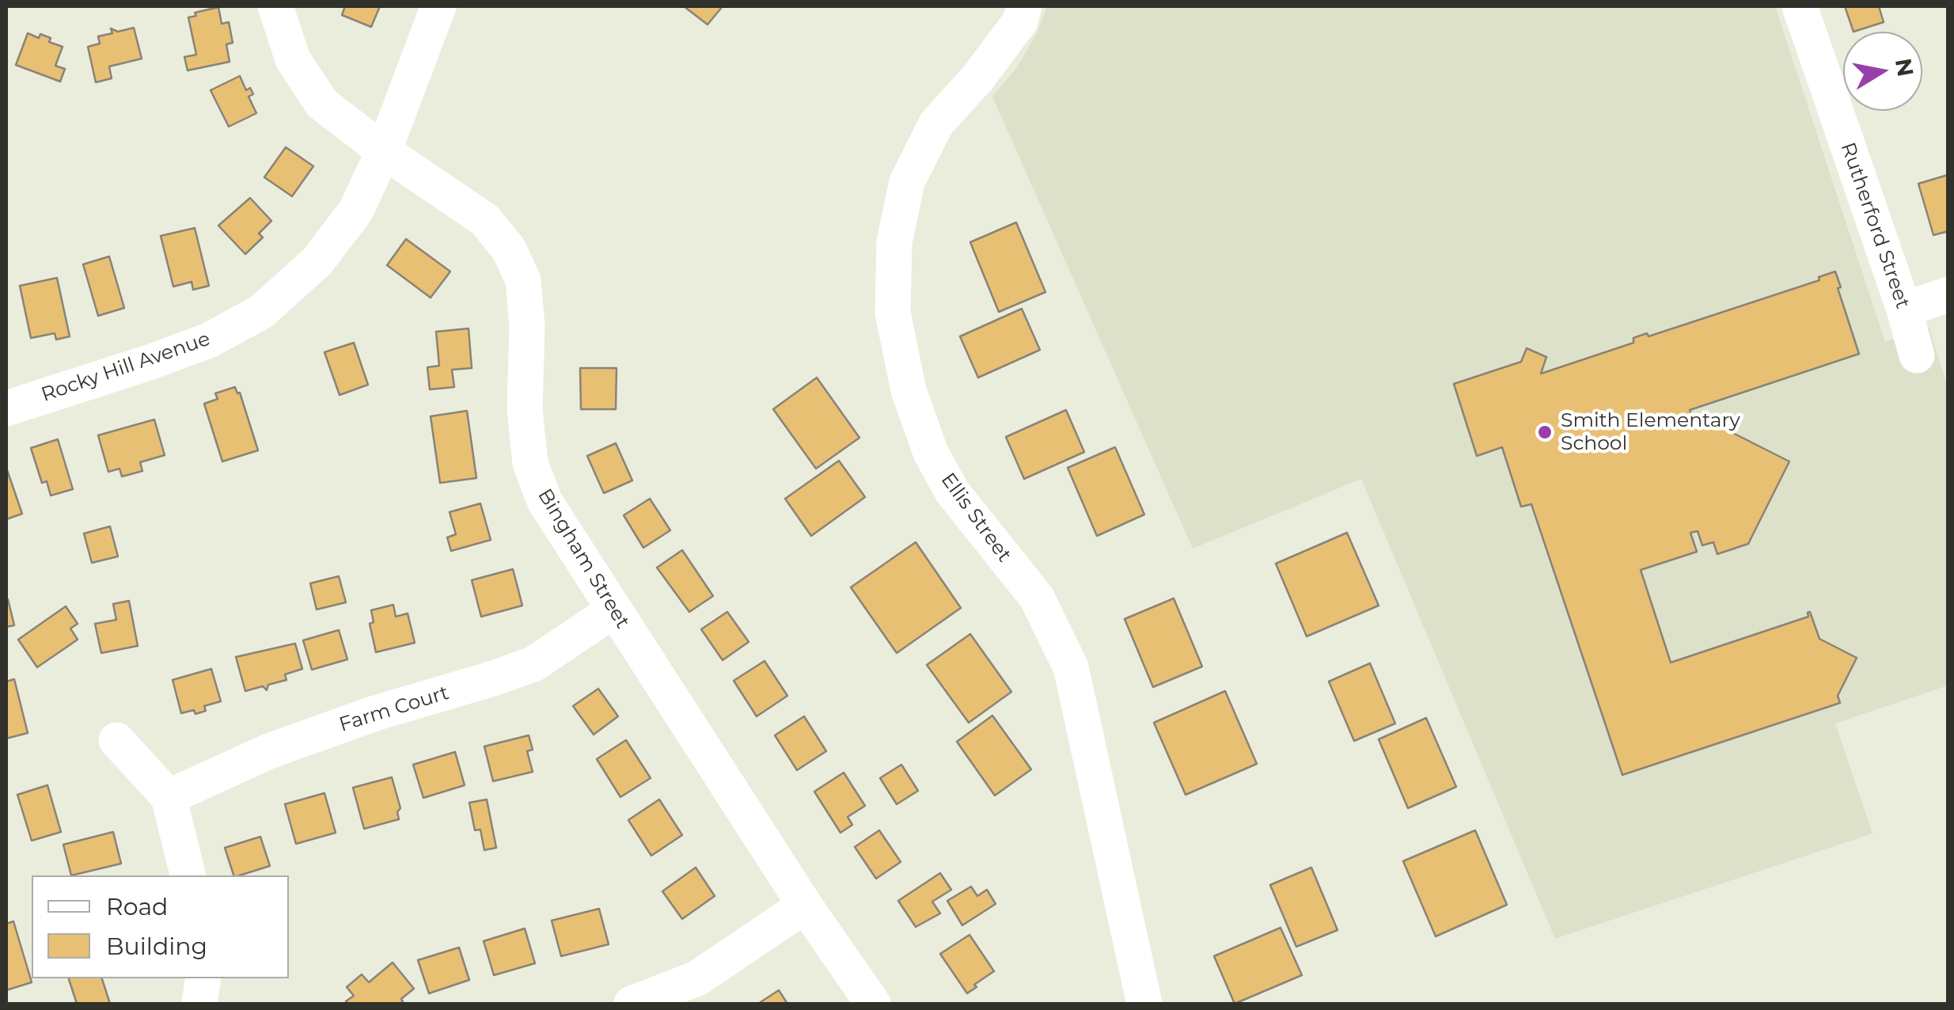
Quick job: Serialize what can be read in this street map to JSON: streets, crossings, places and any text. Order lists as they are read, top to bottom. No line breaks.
{"streets":{"street":["Rutherford Street","Rocky Hill Avenue","Ellis Street","Bingham Street","Farm Court"]},"crossings":[["Rocky Hill Avenue","Bingham Street"],["Bingham Street","Farm Court"]],"places":["Smith Elementary School"],"legend":["Road","Building"],"north":"right"}
